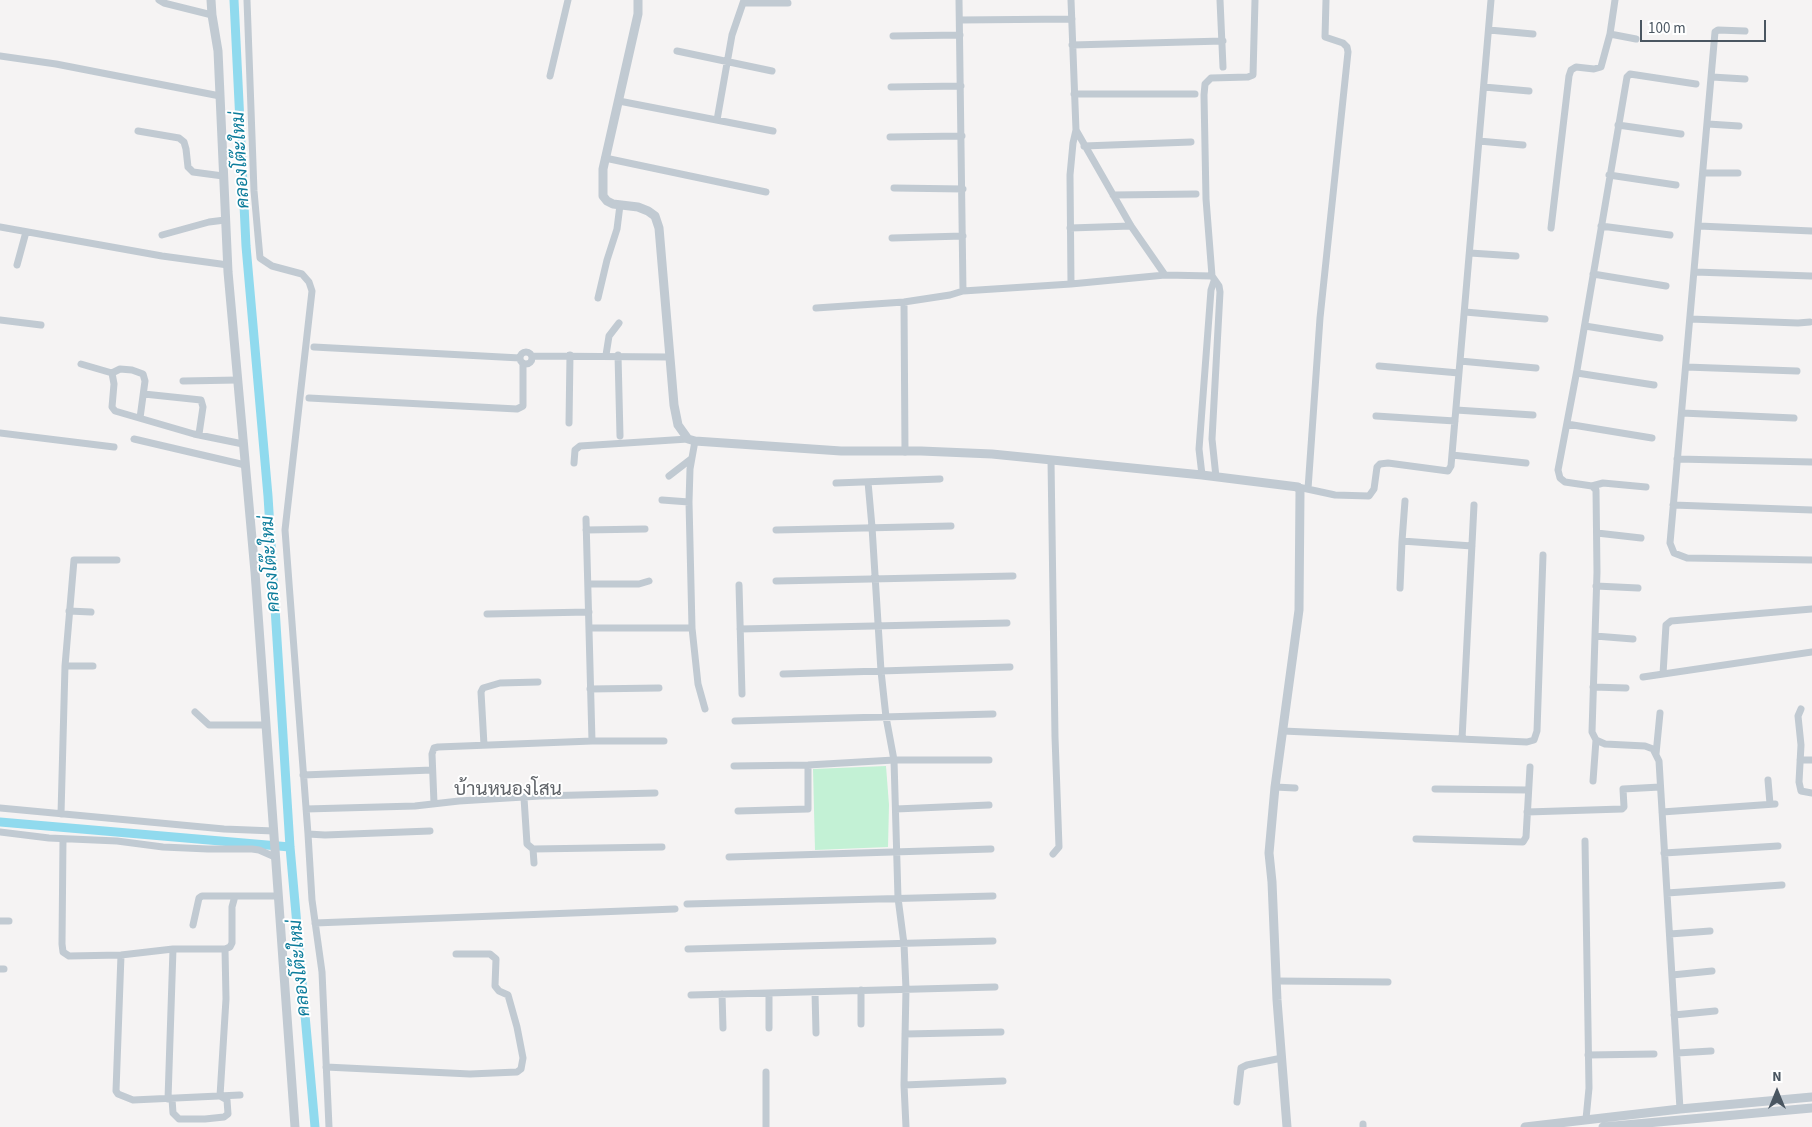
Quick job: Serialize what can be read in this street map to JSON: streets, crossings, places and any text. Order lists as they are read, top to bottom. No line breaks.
{"districts":["บ้านหนองโสน"],"water":["คลองโต๊ะใหม่"],"scale_bar":"100 m","north":"top"}
